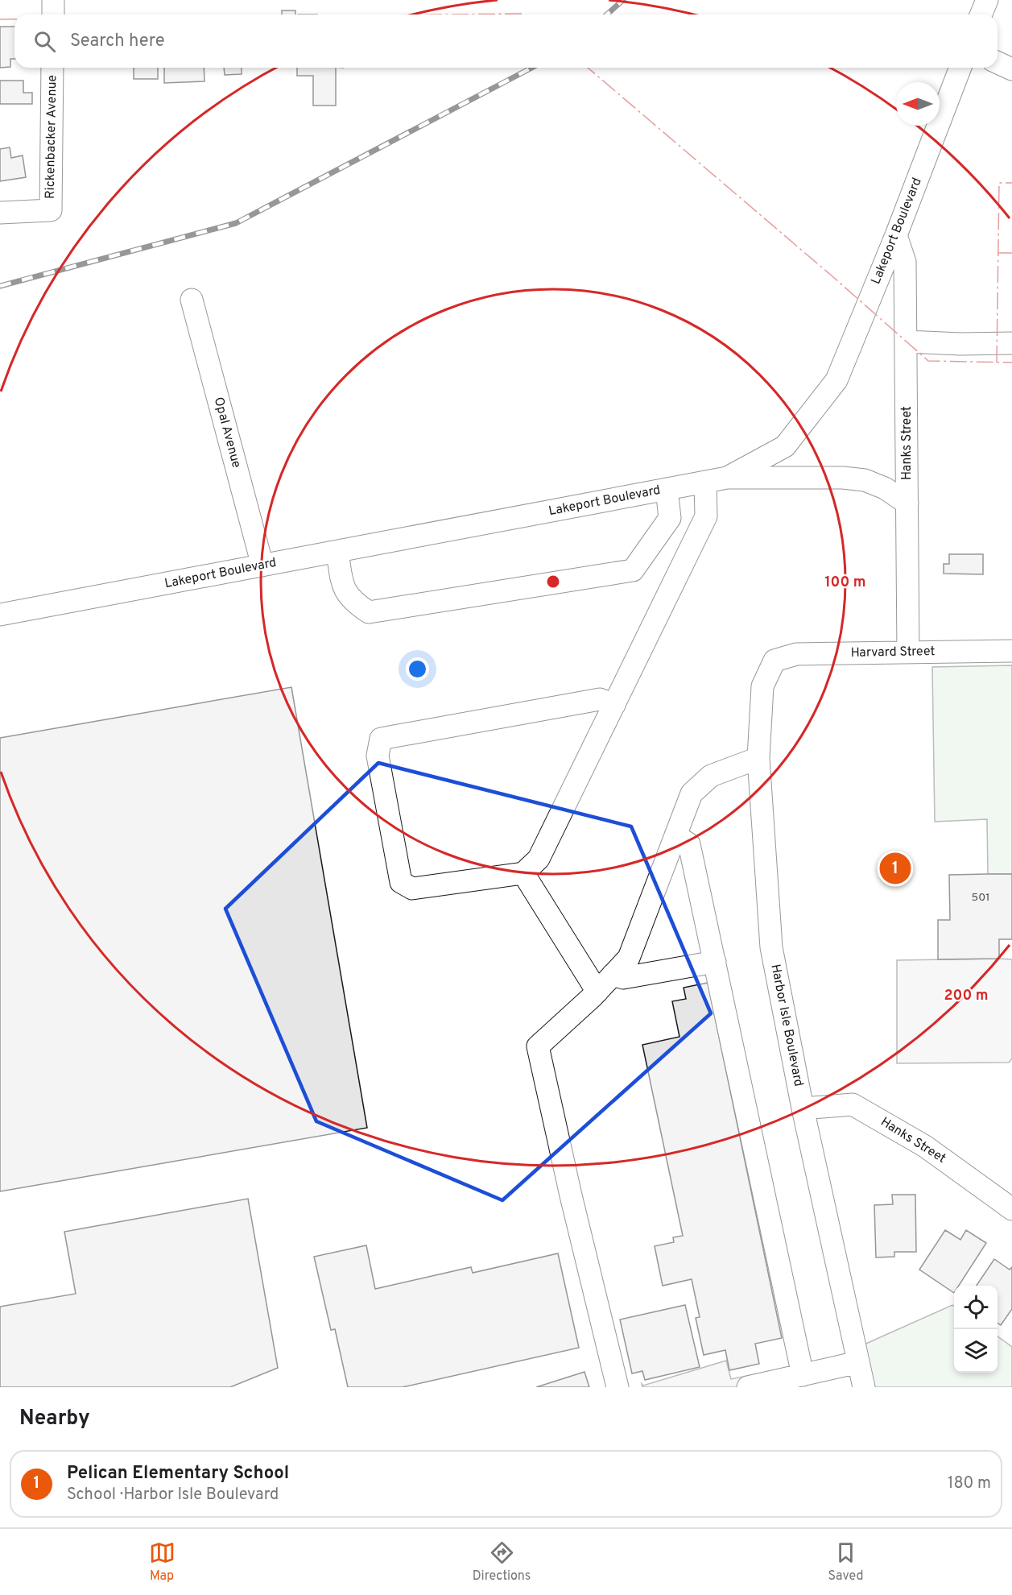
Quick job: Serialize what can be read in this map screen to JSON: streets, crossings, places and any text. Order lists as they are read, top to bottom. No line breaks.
{"streets":{"street":["Rickenbacker Avenue","Lakeport Boulevard","Opal Avenue","Hanks Street","Harvard Street","Harbor Isle Boulevard"]},"crossings":[["Lakeport Boulevard","Opal Avenue"],["Lakeport Boulevard","Hanks Street"],["Hanks Street","Harvard Street"],["Hanks Street","Harbor Isle Boulevard"],["Harvard Street","Harbor Isle Boulevard"]],"house_numbers":["501"],"north":"left","page":{"search":"Search here","pins":"1","heading":"Nearby","list":[{"mark":"1","name":"Pelican Elementary School","note":"School · Harbor Isle Boulevard","value":"180 m"}],"nav":["Map","Directions","Saved"]},"rings":["100 m","200 m"]}
